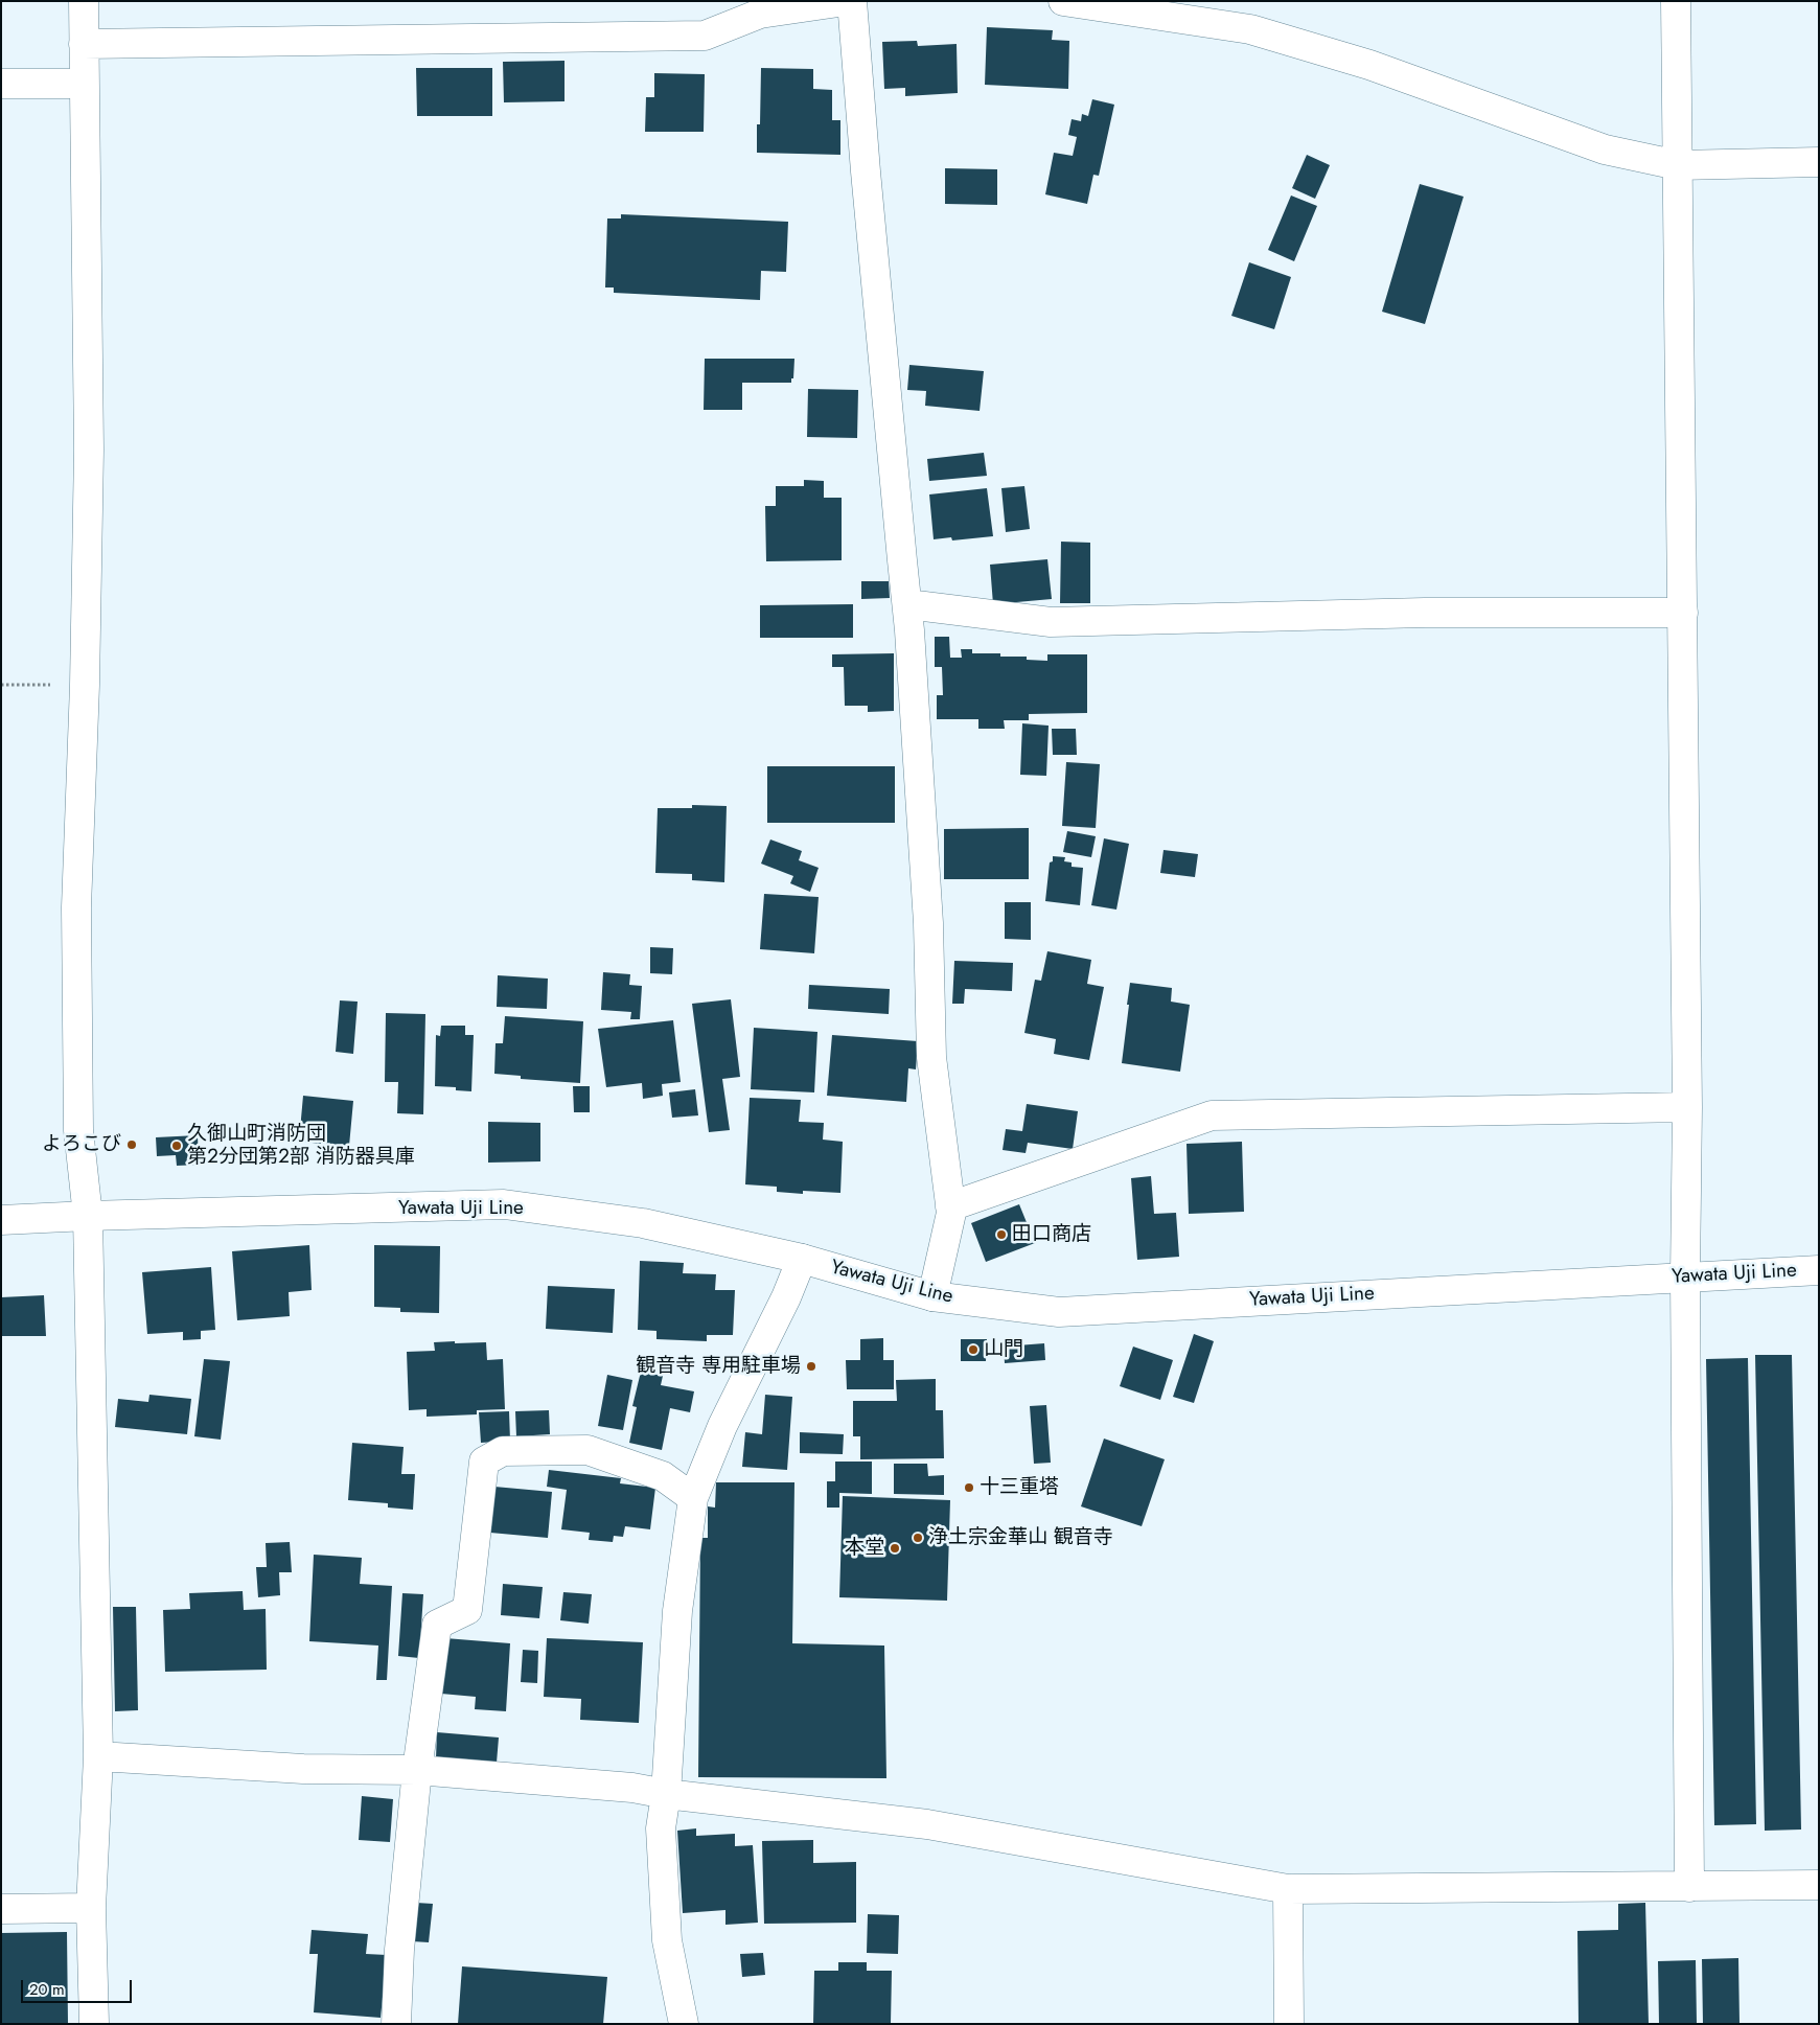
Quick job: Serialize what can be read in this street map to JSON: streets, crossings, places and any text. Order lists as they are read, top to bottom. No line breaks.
{"streets":{"street":["Yawata Uji Line"]},"places":["よろこび","久御山町消防団 第２分団第２部 消防器具庫","田口商店","山門","観音寺 専用駐車場","十三重塔","浄土宗金華山 観音寺","本堂"],"scale_bar":"20 m"}
